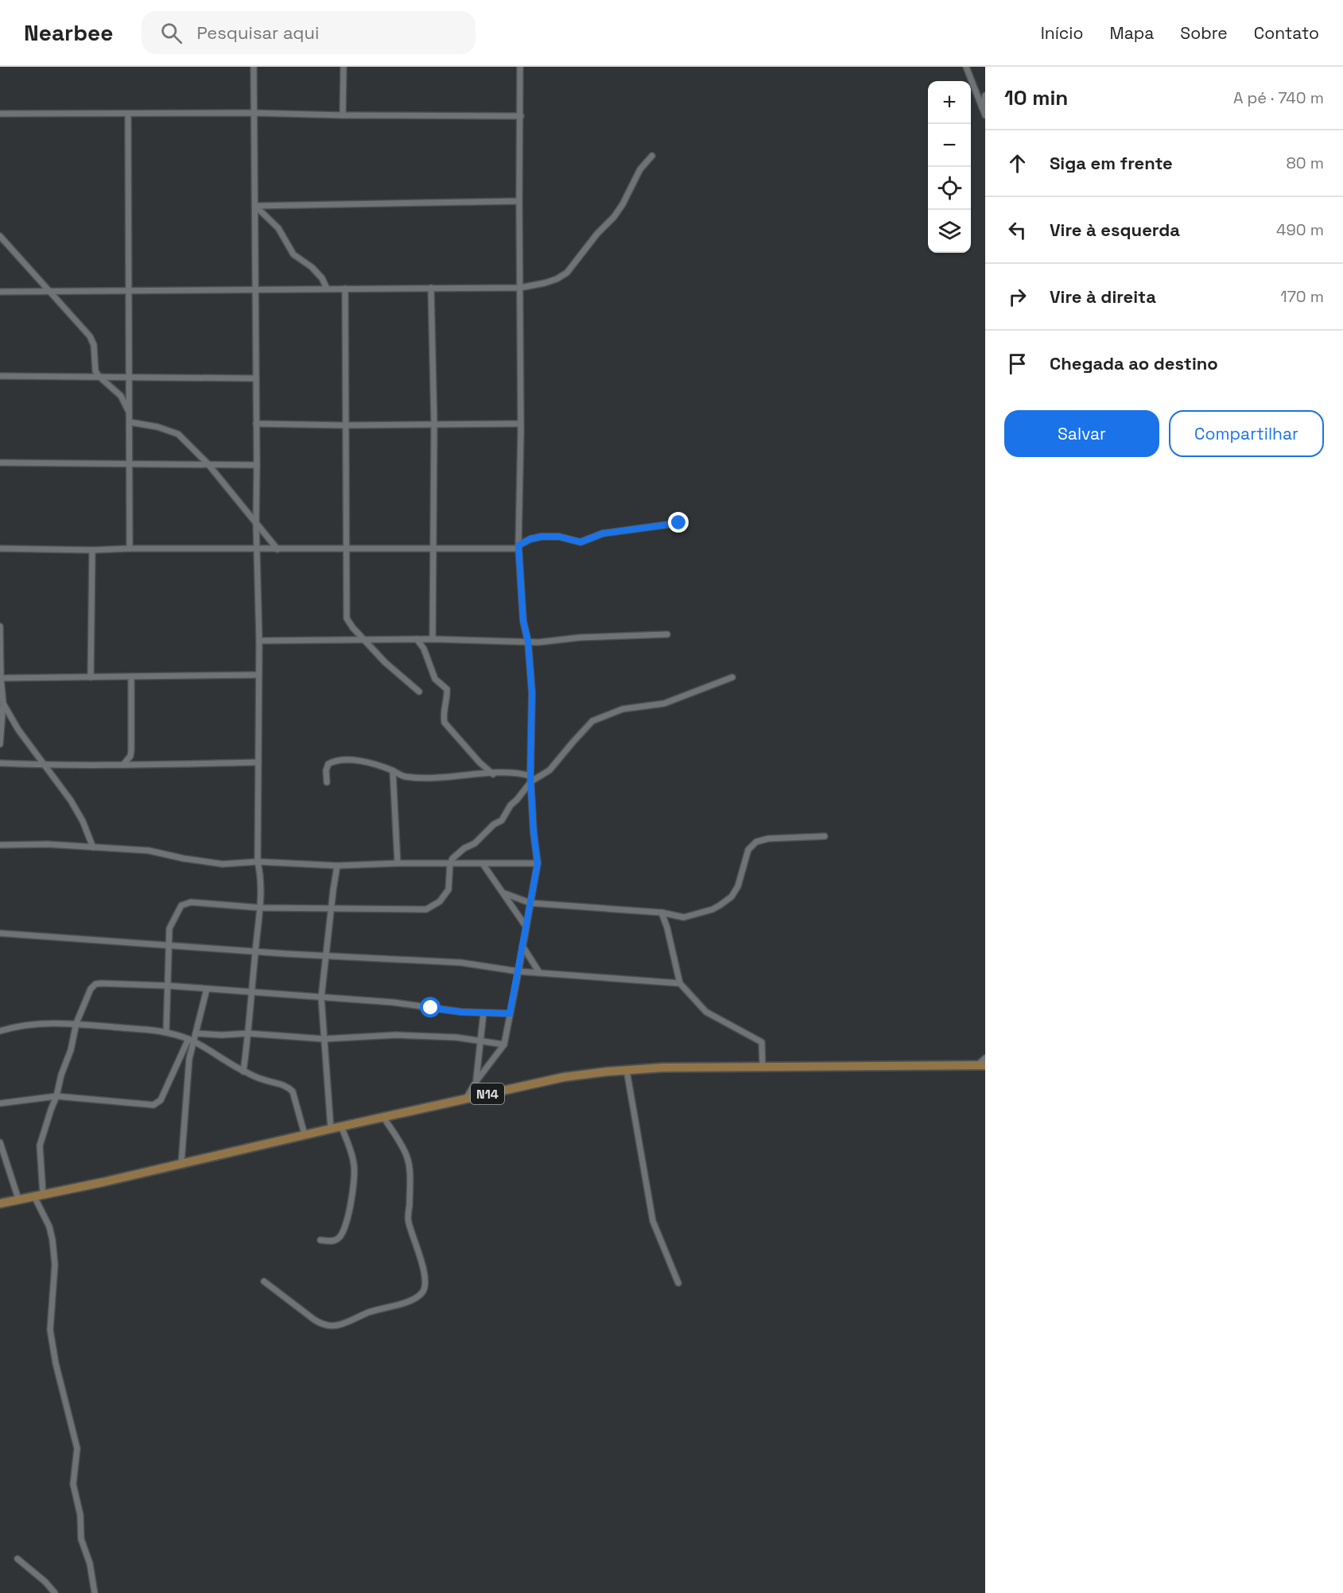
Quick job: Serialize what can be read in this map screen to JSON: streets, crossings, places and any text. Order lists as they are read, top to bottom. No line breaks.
{"streets":{"main road":["N14"]},"page":{"header":"Nearbee","search":"Pesquisar aqui","nav":["Início","Mapa","Sobre","Contato"],"heading":["10 min","A pé · 740 m"],"map_buttons":["+","−"],"list":[["Siga em frente","80 m"],["Vire à esquerda","490 m"],["Vire à direita","170 m"],"Chegada ao destino"],"buttons":["Salvar","Compartilhar"]}}
